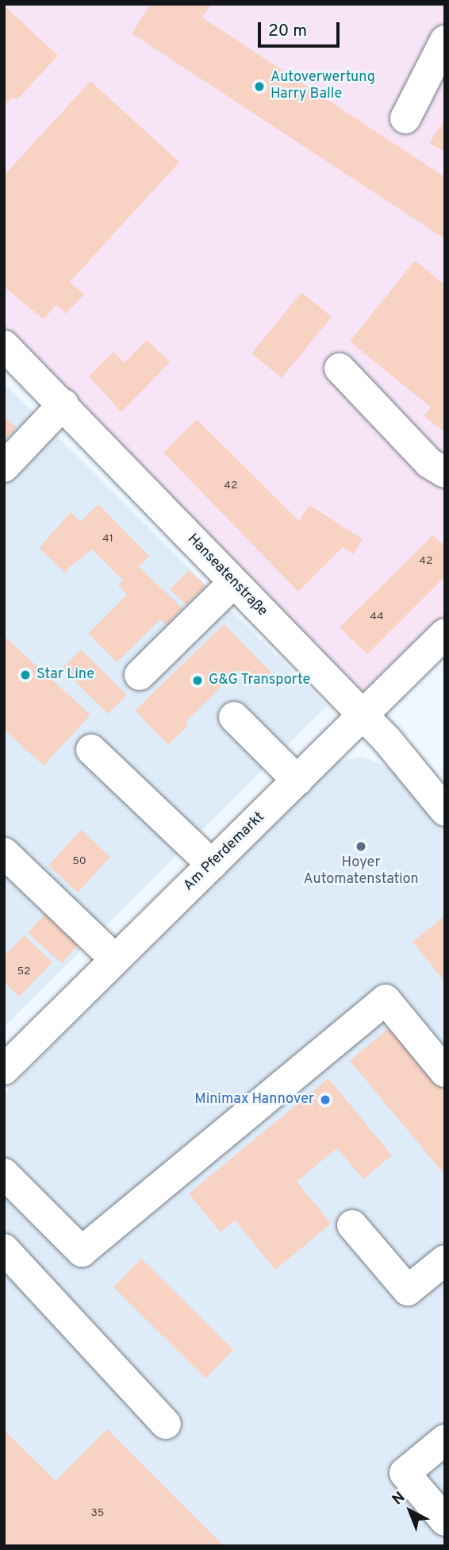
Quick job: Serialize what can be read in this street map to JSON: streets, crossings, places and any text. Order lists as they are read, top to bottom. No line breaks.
{"streets":{"street":["Hanseatenstraße","Am Pferdemarkt"]},"crossings":[["Hanseatenstraße","Am Pferdemarkt"]],"places":["Autoverwertung Harry Balle","Star Line","G&G Transporte","Hoyer Automatenstation","Minimax Hannover"],"house_numbers":["42","41","42","44","50","52","35"],"scale_bar":"20 m","north":"top left"}
